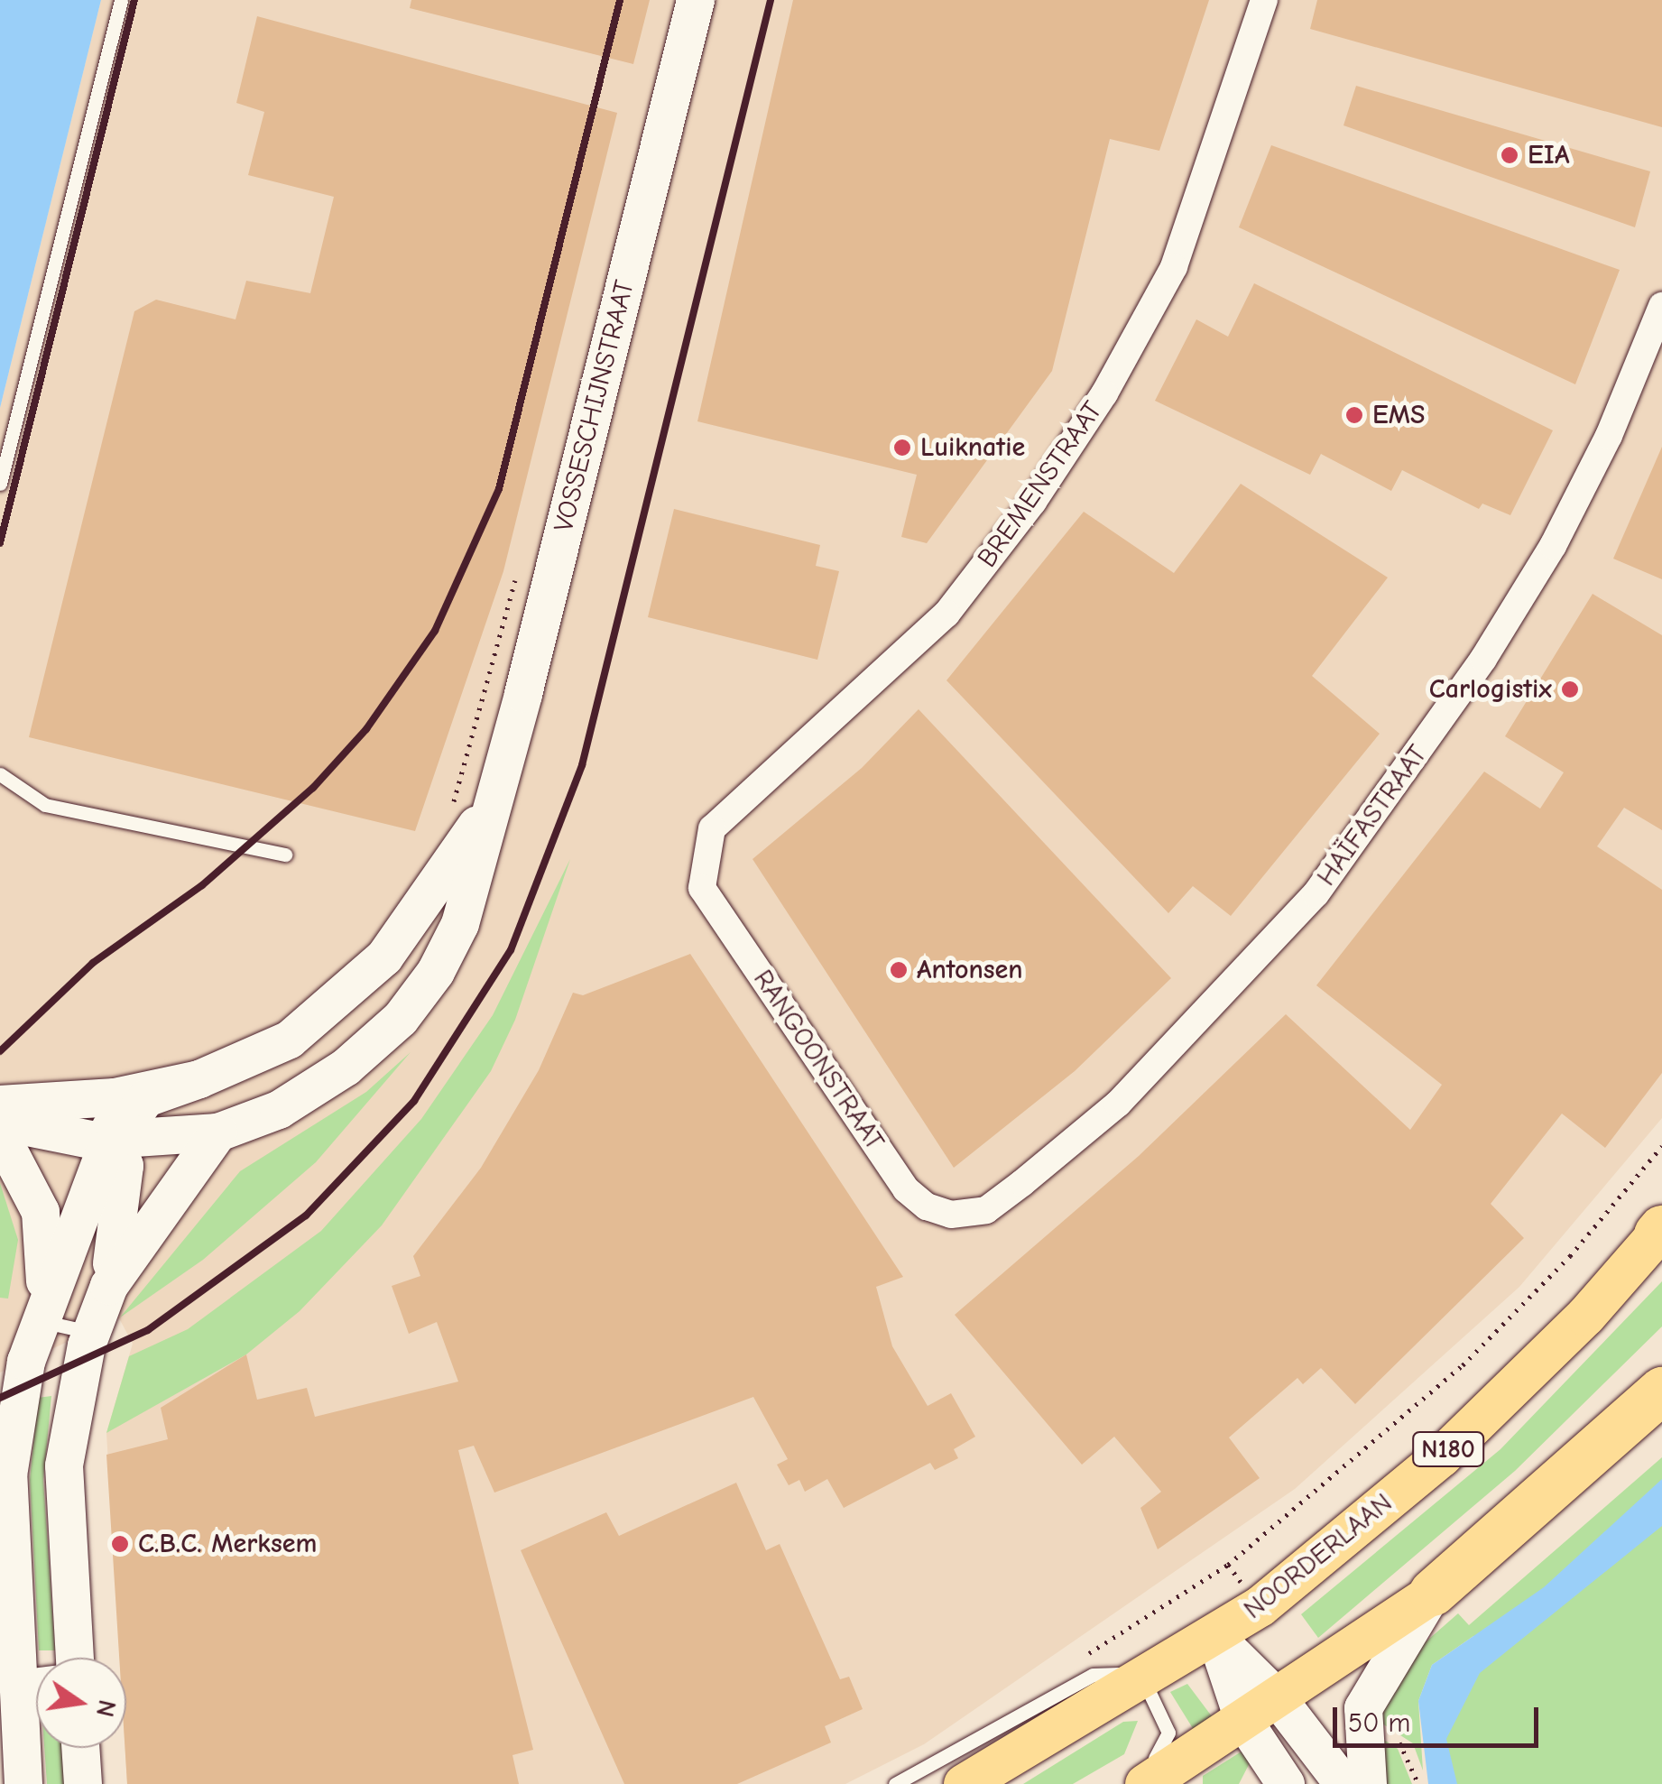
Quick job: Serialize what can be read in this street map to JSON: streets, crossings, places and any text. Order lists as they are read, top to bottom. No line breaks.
{"streets":{"main road":["N180","NOORDERLAAN"],"street":["VOSSESCHIJNSTRAAT","BREMENSTRAAT","HAÏFASTRAAT","RANGOONSTRAAT"]},"crossings":[["BREMENSTRAAT","RANGOONSTRAAT"],["HAÏFASTRAAT","RANGOONSTRAAT"]],"places":["EIA","EMS","Luiknatie","Carlogistix","Antonsen","C.B.C. Merksem"],"scale_bar":"50 m","north":"right"}
